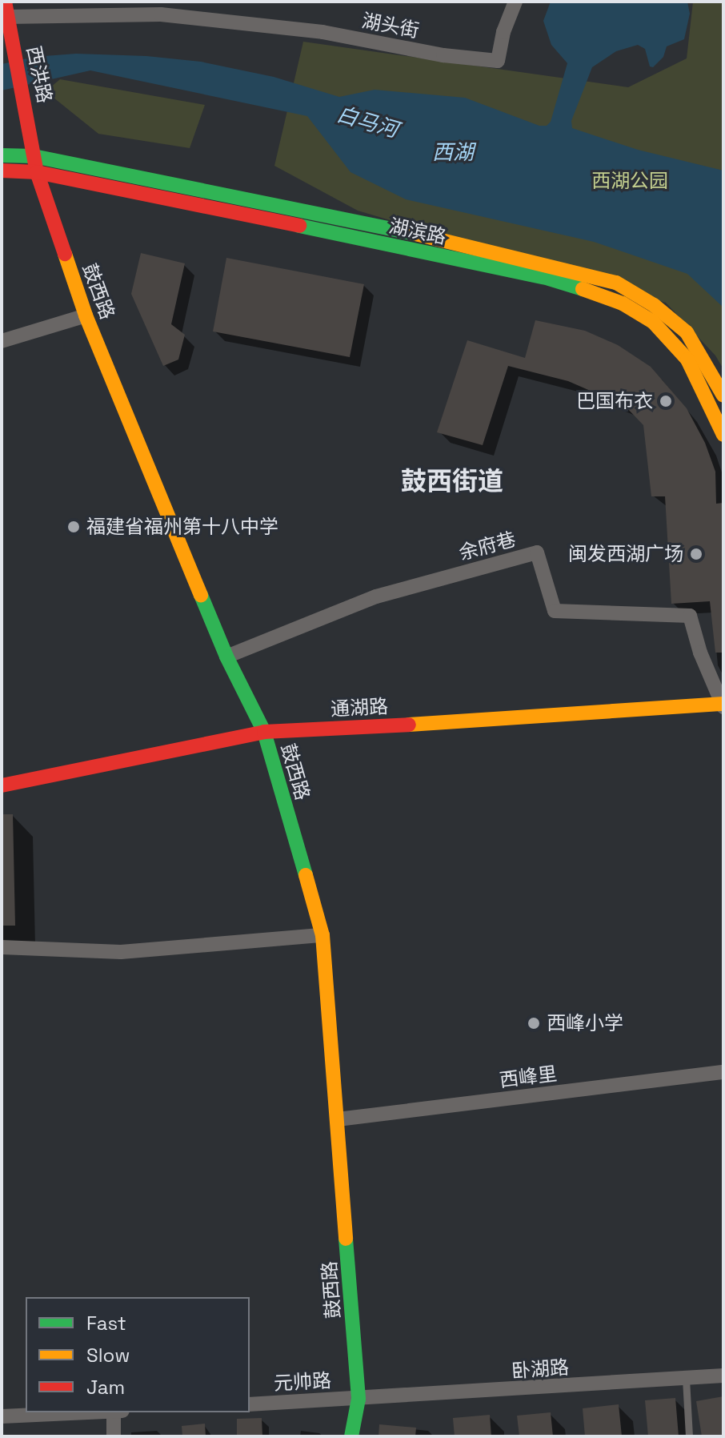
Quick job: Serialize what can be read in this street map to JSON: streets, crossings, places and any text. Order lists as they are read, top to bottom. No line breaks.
{"streets":{"street":["湖头街","西洪路","湖滨路","鼓西路","余府巷","通湖路","西峰里","卧湖路","元帅路"]},"crossings":[["湖头街","西洪路"],["西洪路","湖滨路"],["西洪路","鼓西路"],["湖滨路","鼓西路"],["鼓西路","余府巷"],["鼓西路","通湖路"],["鼓西路","西峰里"],["鼓西路","卧湖路"],["鼓西路","元帅路"],["余府巷","通湖路"],["卧湖路","元帅路"]],"districts":["鼓西街道"],"water":["白马河","西湖"],"parks":["西湖公园"],"places":["巴国布衣","福建省福州第十八中学","闽发西湖广场","西峰小学"],"legend":["Fast","Slow","Jam"]}
